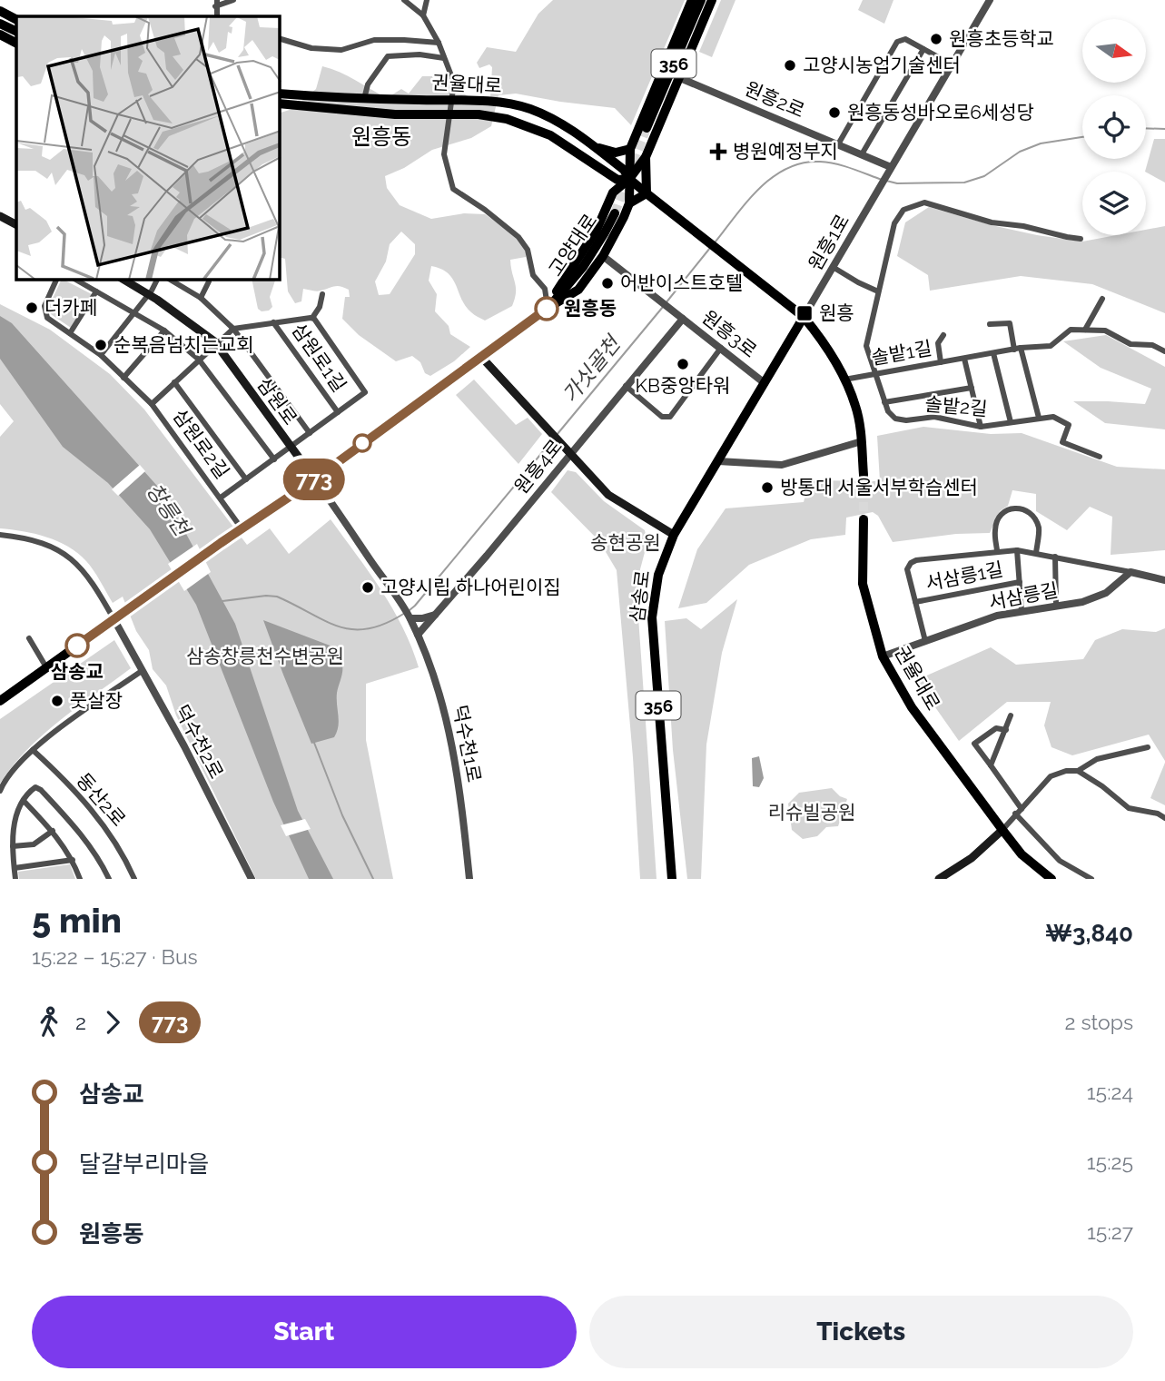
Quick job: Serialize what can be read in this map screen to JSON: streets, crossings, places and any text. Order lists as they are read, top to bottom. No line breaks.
{"streets":{"main road":["356","권율대로","고양대로","삼원로","삼송로"],"street":["원흥2로","원흥1로","원흥3로","솔밭1길","삼원로1길","솔밭2길","삼원로2길","원흥4로","서삼릉1길","서삼릉길","덕수천2로","덕수천1로","동산2로"]},"crossings":[["권율대로","원흥1로"],["권율대로","삼송로"],["권율대로","서삼릉길"],["원흥2로","원흥1로"],["원흥1로","삼송로"],["고양대로","삼원로"],["고양대로","삼원로2길"],["고양대로","덕수천2로"],["고양대로","덕수천1로"],["원흥3로","원흥4로"],["원흥3로","삼송로"],["삼원로1길","삼원로"],["삼원로1길","삼원로2길"],["삼원로","삼원로2길"],["삼원로","덕수천1로"],["원흥4로","덕수천1로"],["서삼릉1길","서삼릉길"]],"districts":["원흥동"],"water":["가싯골천","창릉천"],"parks":["송현공원","삼송창릉천수변공원","리슈빌공원"],"places":{"other":["원흥초등학교","고양시농업기술센터","원흥동성바오로6세성당","어반이스트호텔","더카페","원흥동","순복음넘치는교회","KB중앙타워","방통대 서울서부학습센터","고양시립 하나어린이집","삼송교","풋살장"],"health":["병원예정부지"],"transit":["원흥"]},"lines":["bus line 773"],"north":"right","page":{"on_map":"773","heading":["5 min","15:22 – 15:27 · Bus","₩3,840"],"legs":["2","773","2 stops"],"list":[{"name":"삼송교","value":"15:24"},{"name":"달걀부리마을","value":"15:25"},{"name":"원흥동","value":"15:27"}],"buttons":["Start","Tickets"]}}
